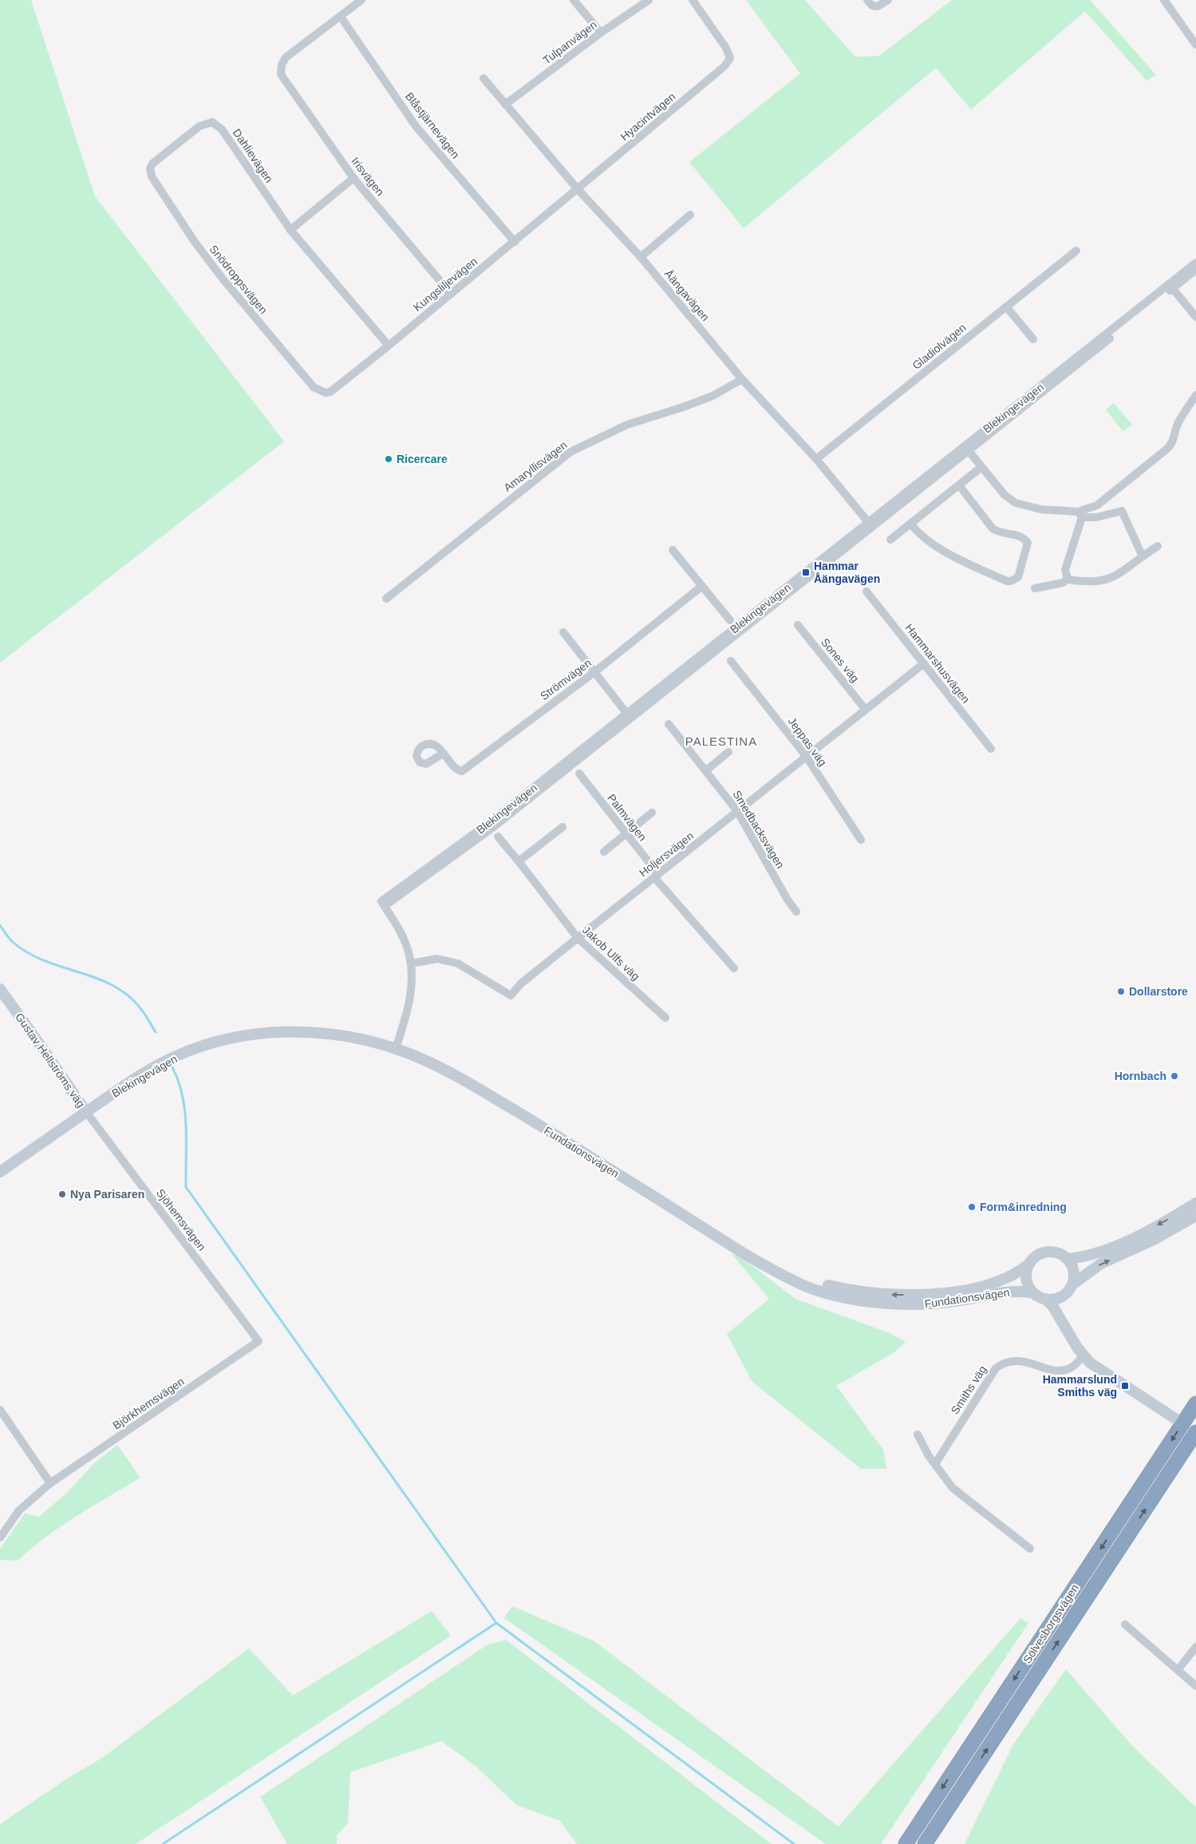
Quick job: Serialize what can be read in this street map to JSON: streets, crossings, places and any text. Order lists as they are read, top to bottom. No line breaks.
{"streets":{"highway":["Sölvesborgsvägen"],"main road":["Blekingevägen","Gustav Hellströms väg","Fundationsvägen"],"street":["Tulpanvägen","Hyacintvägen","Blåstjärnevägen","Dahlievägen","Irisvägen","Snödroppsvägen","Kungsliljevägen","Åängavägen","Gladiolvägen","Amaryllisvägen","Sones väg","Hammarshusvägen","Strömvägen","Jeppas väg","Palmvägen","Smedbacksvägen","Holjersvägen","Jakob Ulfs väg","Sjöhemsvägen","Smiths väg","Björkhemsvägen"]},"crossings":[["Tulpanvägen","Åängavägen"],["Hyacintvägen","Kungsliljevägen"],["Hyacintvägen","Åängavägen"],["Blåstjärnevägen","Irisvägen"],["Blåstjärnevägen","Kungsliljevägen"],["Dahlievägen","Snödroppsvägen"],["Dahlievägen","Kungsliljevägen"],["Irisvägen","Kungsliljevägen"],["Snödroppsvägen","Kungsliljevägen"],["Kungsliljevägen","Åängavägen"],["Åängavägen","Gladiolvägen"],["Åängavägen","Blekingevägen"],["Åängavägen","Amaryllisvägen"],["Blekingevägen","Holjersvägen"],["Blekingevägen","Gustav Hellströms väg"],["Blekingevägen","Fundationsvägen"],["Blekingevägen","Sjöhemsvägen"],["Sones väg","Holjersvägen"],["Hammarshusvägen","Holjersvägen"],["Jeppas väg","Holjersvägen"],["Palmvägen","Holjersvägen"],["Smedbacksvägen","Holjersvägen"],["Holjersvägen","Jakob Ulfs väg"],["Gustav Hellströms väg","Sjöhemsvägen"],["Sjöhemsvägen","Björkhemsvägen"]],"districts":["PALESTINA"],"places":{"other":["Ricercare","Dollarstore","Hornbach","Nya Parisaren","Form&inredning"],"transit":["Hammar Åängavägen","Hammarslund Smiths väg"]}}
